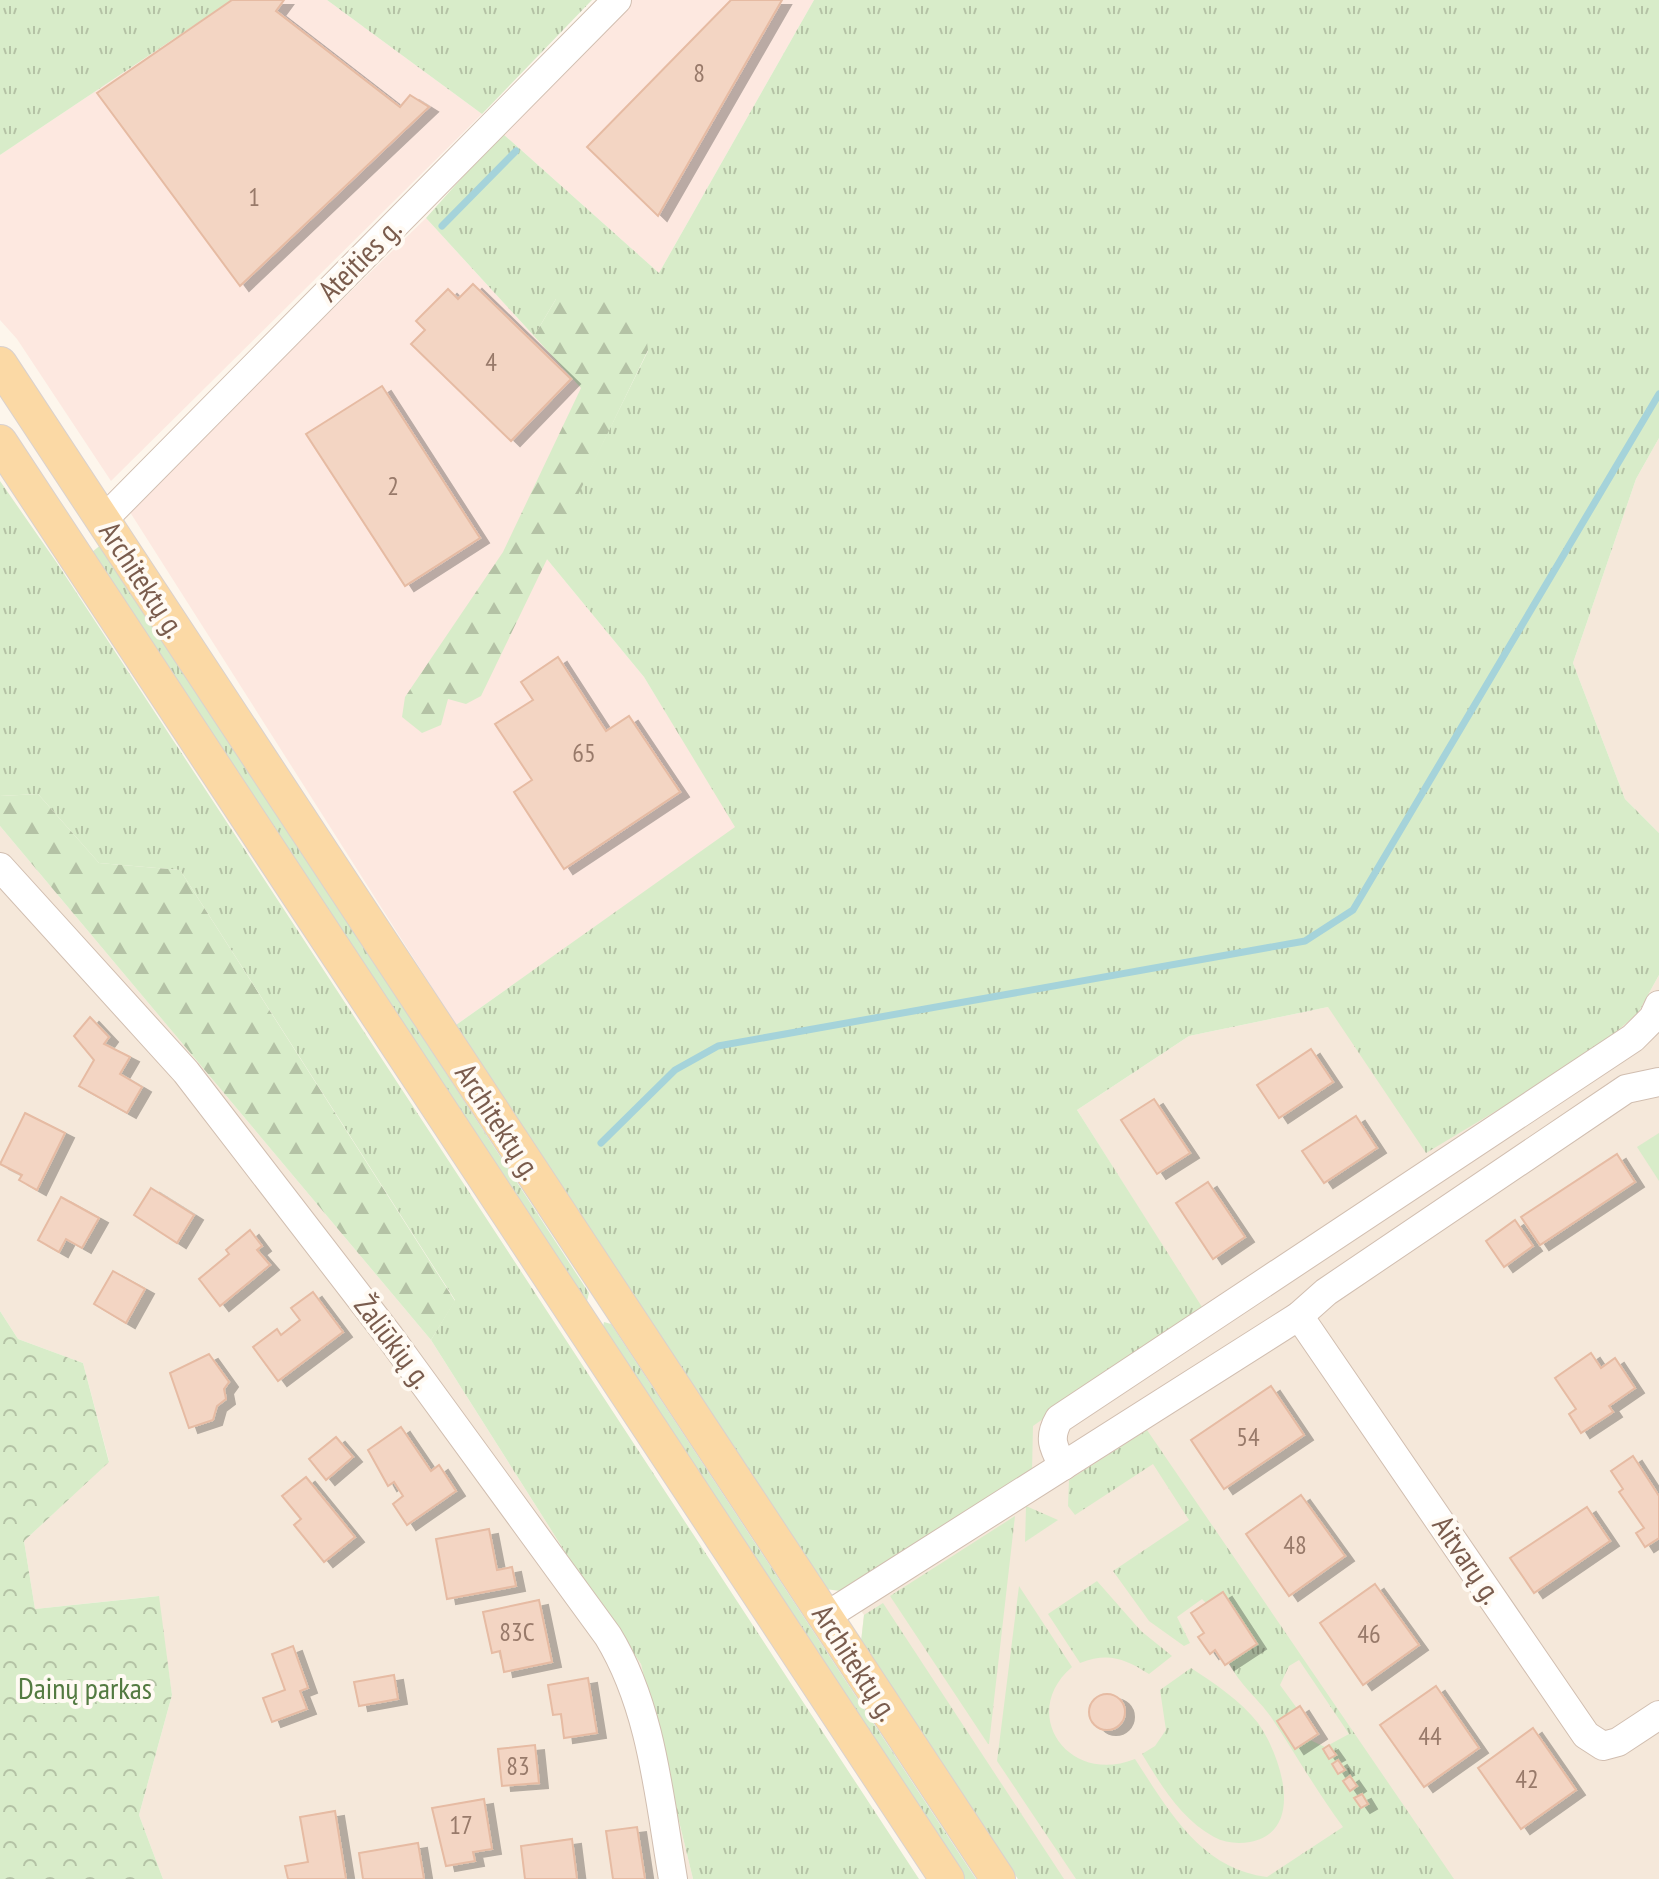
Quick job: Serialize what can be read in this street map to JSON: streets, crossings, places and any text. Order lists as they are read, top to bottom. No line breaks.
{"streets":{"main road":["Architektų g."],"street":["Ateities g.","Žaliūkių g.","Aitvarų g."]},"crossings":[["Ateities g.","Architektų g."]],"parks":["Dainų parkas"],"house_numbers":["8","1","4","2","65","54","48","83C","46","44","83","42","17"]}
